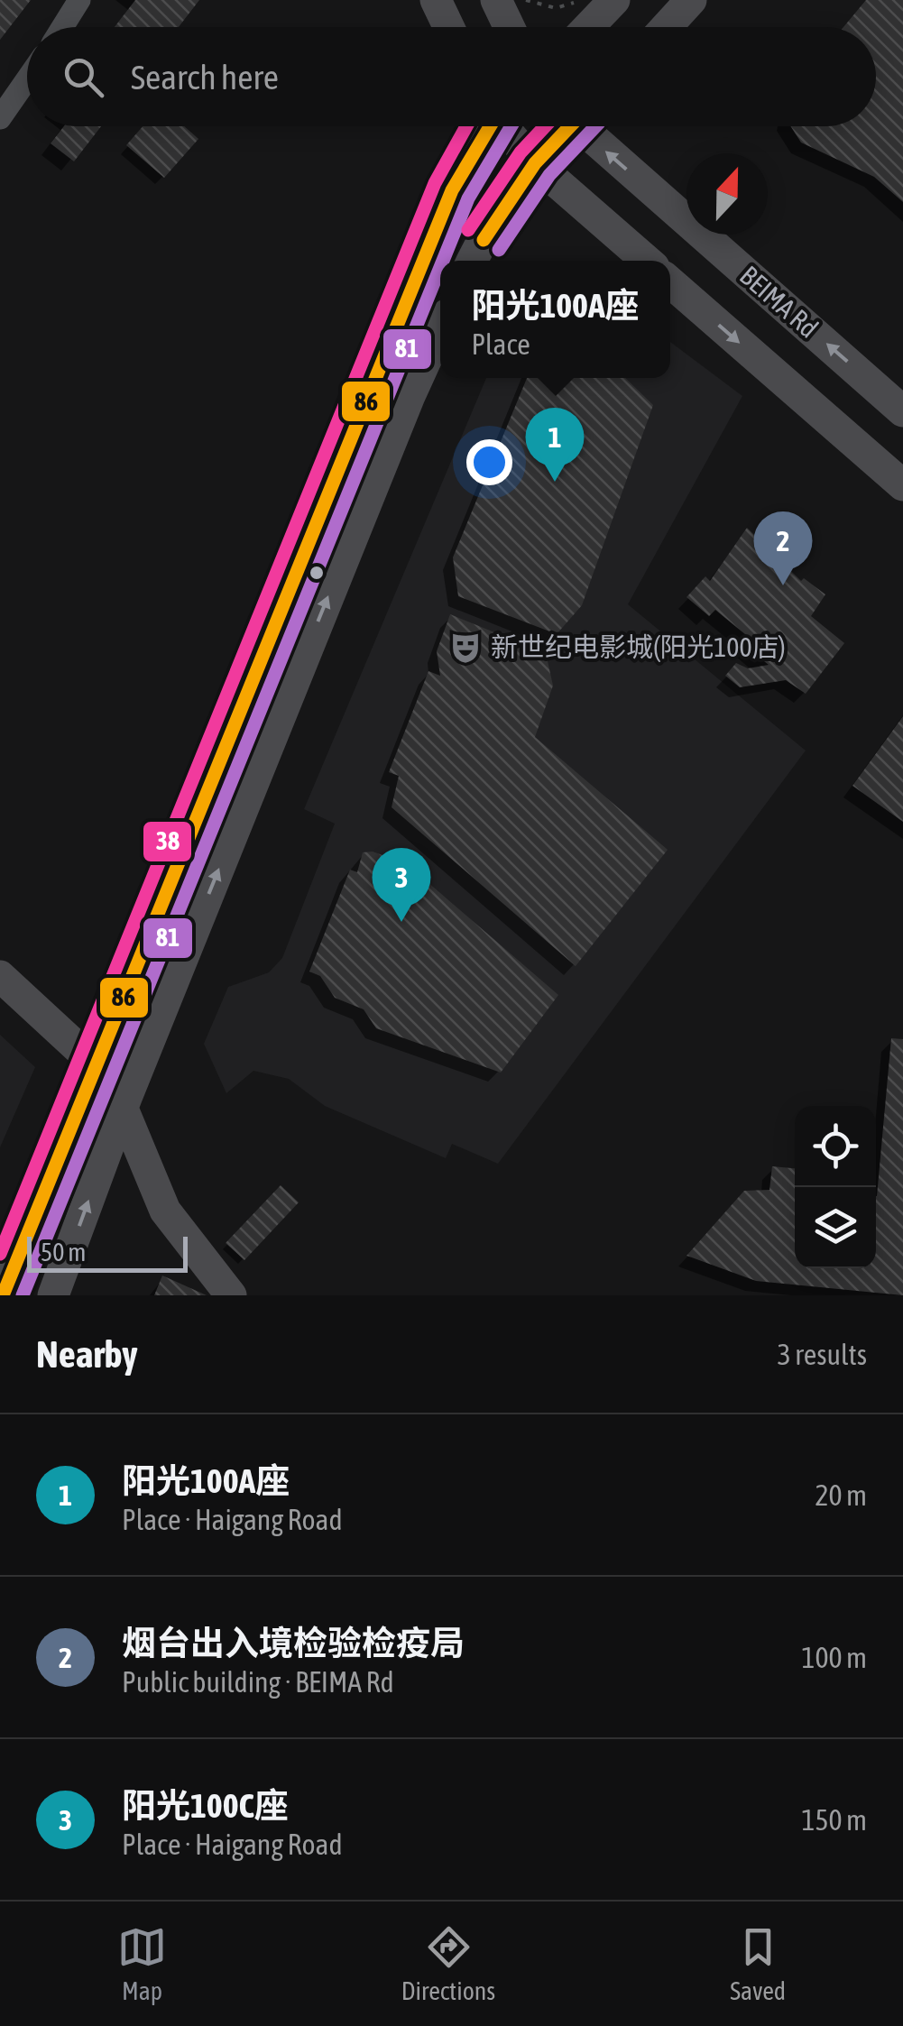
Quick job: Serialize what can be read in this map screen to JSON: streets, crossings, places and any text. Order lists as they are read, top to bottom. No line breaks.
{"streets":{"main road":["BEIMA Rd"]},"places":{"theatre":["新世纪电影城(阳光100店)"]},"lines":["transit line 86","transit line 81","transit line 38"],"scale_bar":"50 m","north":"top","page":{"search":"Search here","popup":["阳光100A座","Place"],"pins":["1","2","3"],"scale":"50 m","heading":["Nearby","3 results"],"list":[{"mark":"1","name":"阳光100A座","note":"Place · Haigang Road","value":"20 m"},{"mark":"2","name":"烟台出入境检验检疫局","note":"Public building · BEIMA Rd","value":"100 m"},{"mark":"3","name":"阳光100C座","note":"Place · Haigang Road","value":"150 m"}],"nav":["Map","Directions","Saved"]}}
